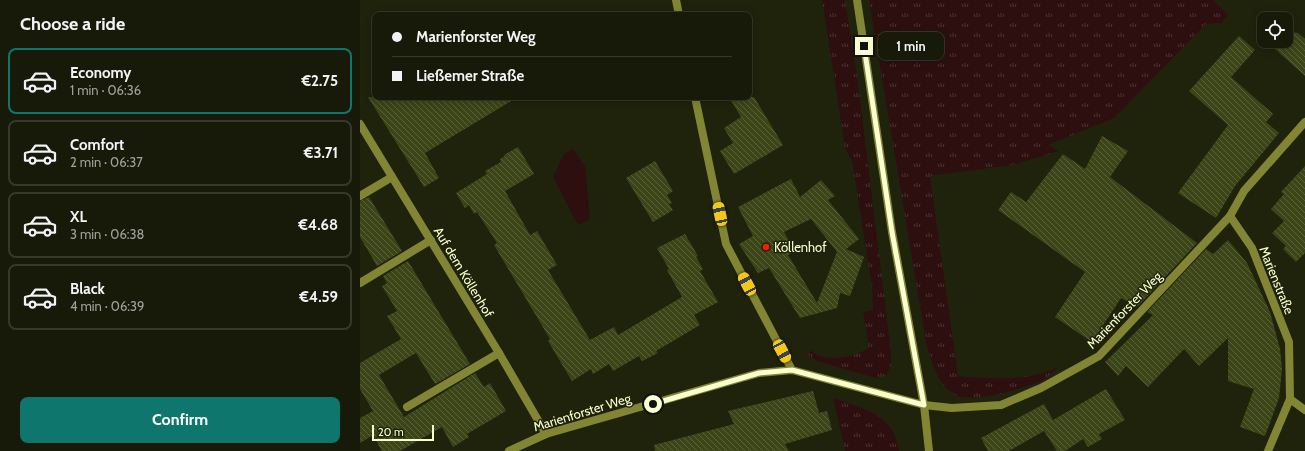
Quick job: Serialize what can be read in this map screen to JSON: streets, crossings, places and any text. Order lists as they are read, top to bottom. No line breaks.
{"streets":{"street":["Auf dem Köllenhof","Marienstraße","Marienforster Weg"]},"crossings":[["Auf dem Köllenhof","Marienforster Weg"],["Marienstraße","Marienforster Weg"]],"places":["Köllenhof"],"scale_bar":"20 m","page":{"heading":"Choose a ride","banner":["Marienforster Weg","Ließemer Straße"],"bubble":"1 min","list":[{"name":"Economy","note":"1 min · 06:36","value":"€2.75"},{"name":"Comfort","note":"2 min · 06:37","value":"€3.71"},{"name":"XL","note":"3 min · 06:38","value":"€4.68"},{"name":"Black","note":"4 min · 06:39","value":"€4.59"}],"buttons":"Confirm","scale":"20 m"}}
